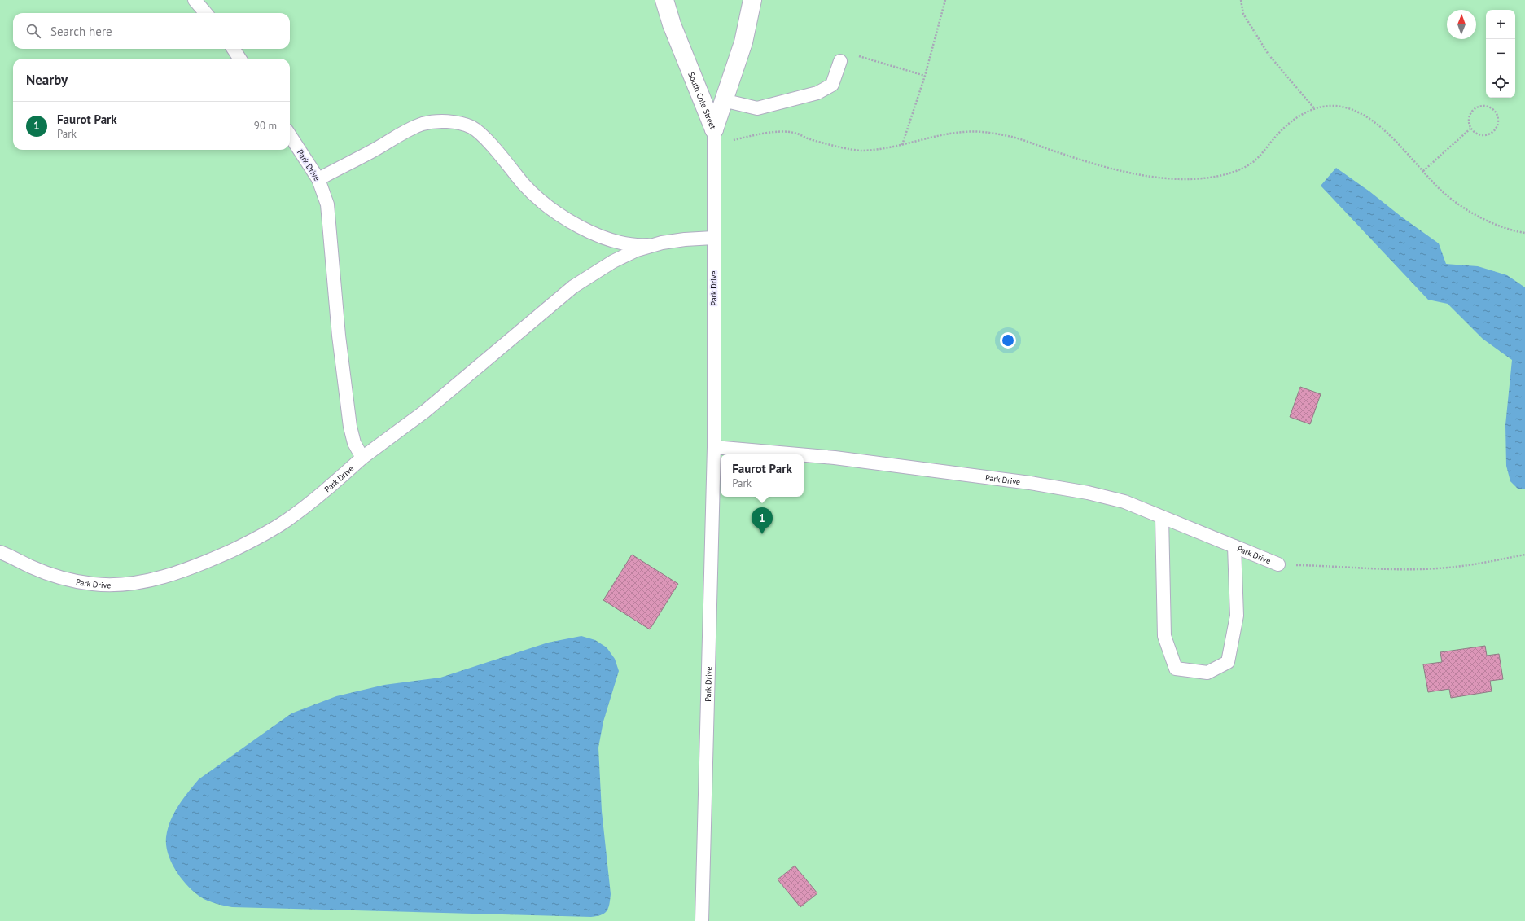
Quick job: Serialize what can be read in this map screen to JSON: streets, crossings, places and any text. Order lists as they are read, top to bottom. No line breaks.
{"streets":{"street":["South Cole Street"],"lane":["Park Drive"]},"crossings":[["South Cole Street","Park Drive"]],"north":"top","page":{"map_buttons":["+","−"],"search":"Search here","heading":"Nearby","list":[{"mark":"1","name":"Faurot Park","note":"Park","value":"90 m"}],"popup":["Faurot Park","Park"],"pins":"1"}}
